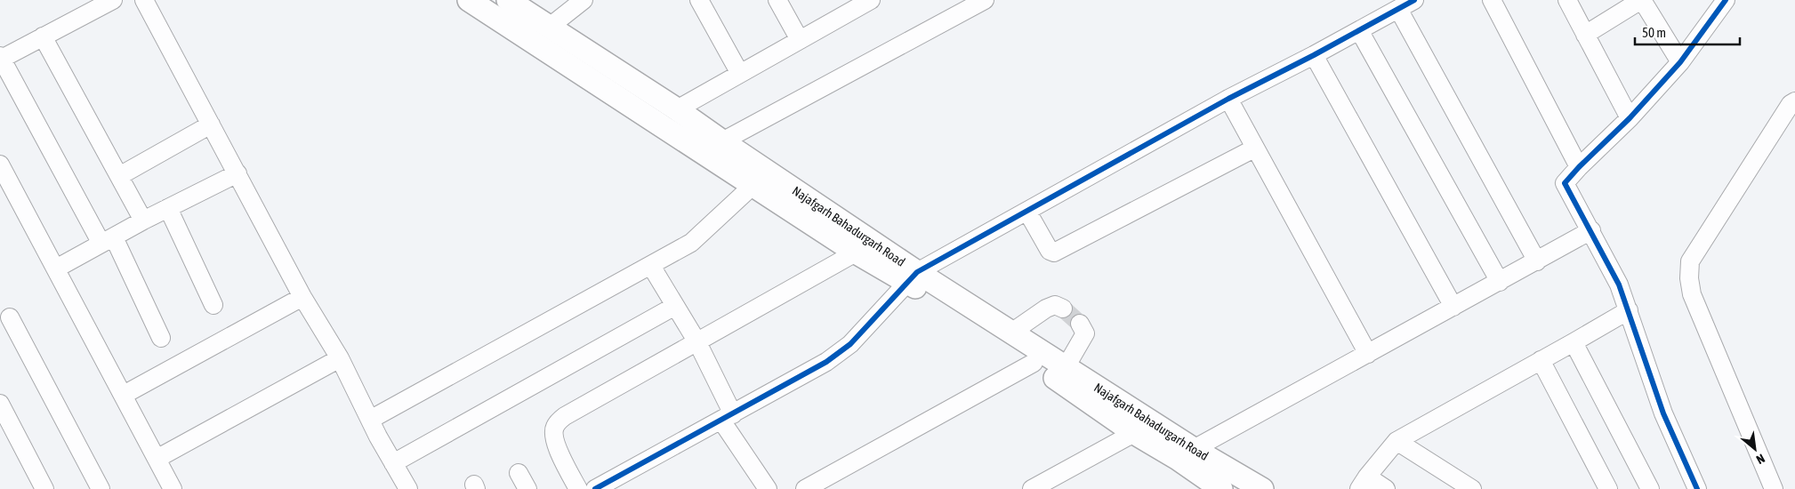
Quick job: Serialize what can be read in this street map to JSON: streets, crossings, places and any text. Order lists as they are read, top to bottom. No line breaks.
{"streets":{"main road":["Najafgarh Bahadurgarh Road"]},"scale_bar":"50 m","north":"bottom right"}
